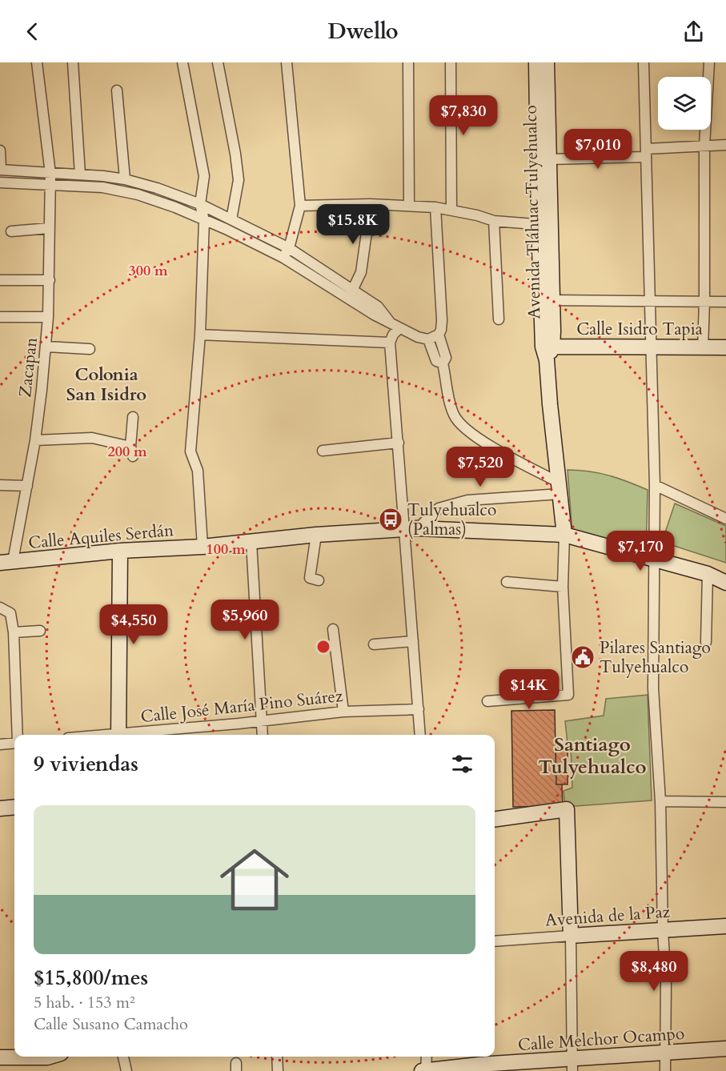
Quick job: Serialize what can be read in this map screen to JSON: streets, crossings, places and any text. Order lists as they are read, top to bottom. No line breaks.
{"streets":{"main road":["Avenida Tláhuac Tulyehualco","Calle Isidro Tapia","Calle Aquiles Serdán","Avenida de la Paz","Calle Melchor Ocampo"],"street":["Zacapan","Calle José María Pino Suárez"]},"crossings":[["Avenida Tláhuac Tulyehualco","Calle Isidro Tapia"],["Avenida Tláhuac Tulyehualco","Calle Aquiles Serdán"],["Zacapan","Calle Aquiles Serdán"]],"districts":["Colonia San Isidro","Santiago Tulyehualco"],"places":{"bus stop":["Tulyehualco (Palmas)"],"public building":["Pilares Santiago Tulyehualco"]},"page":{"header":"Dwello","price":["$7,830","$7,010","$15.8K","$7,520","$7,170","$5,960","$4,550","$14K","$8,480"],"heading":"9 viviendas","list":[{"name":"$15,800/mes","note":"5 hab. · 153 m² · Calle Susano Camacho"}]},"rings":["300 m","200 m","100 m"]}
